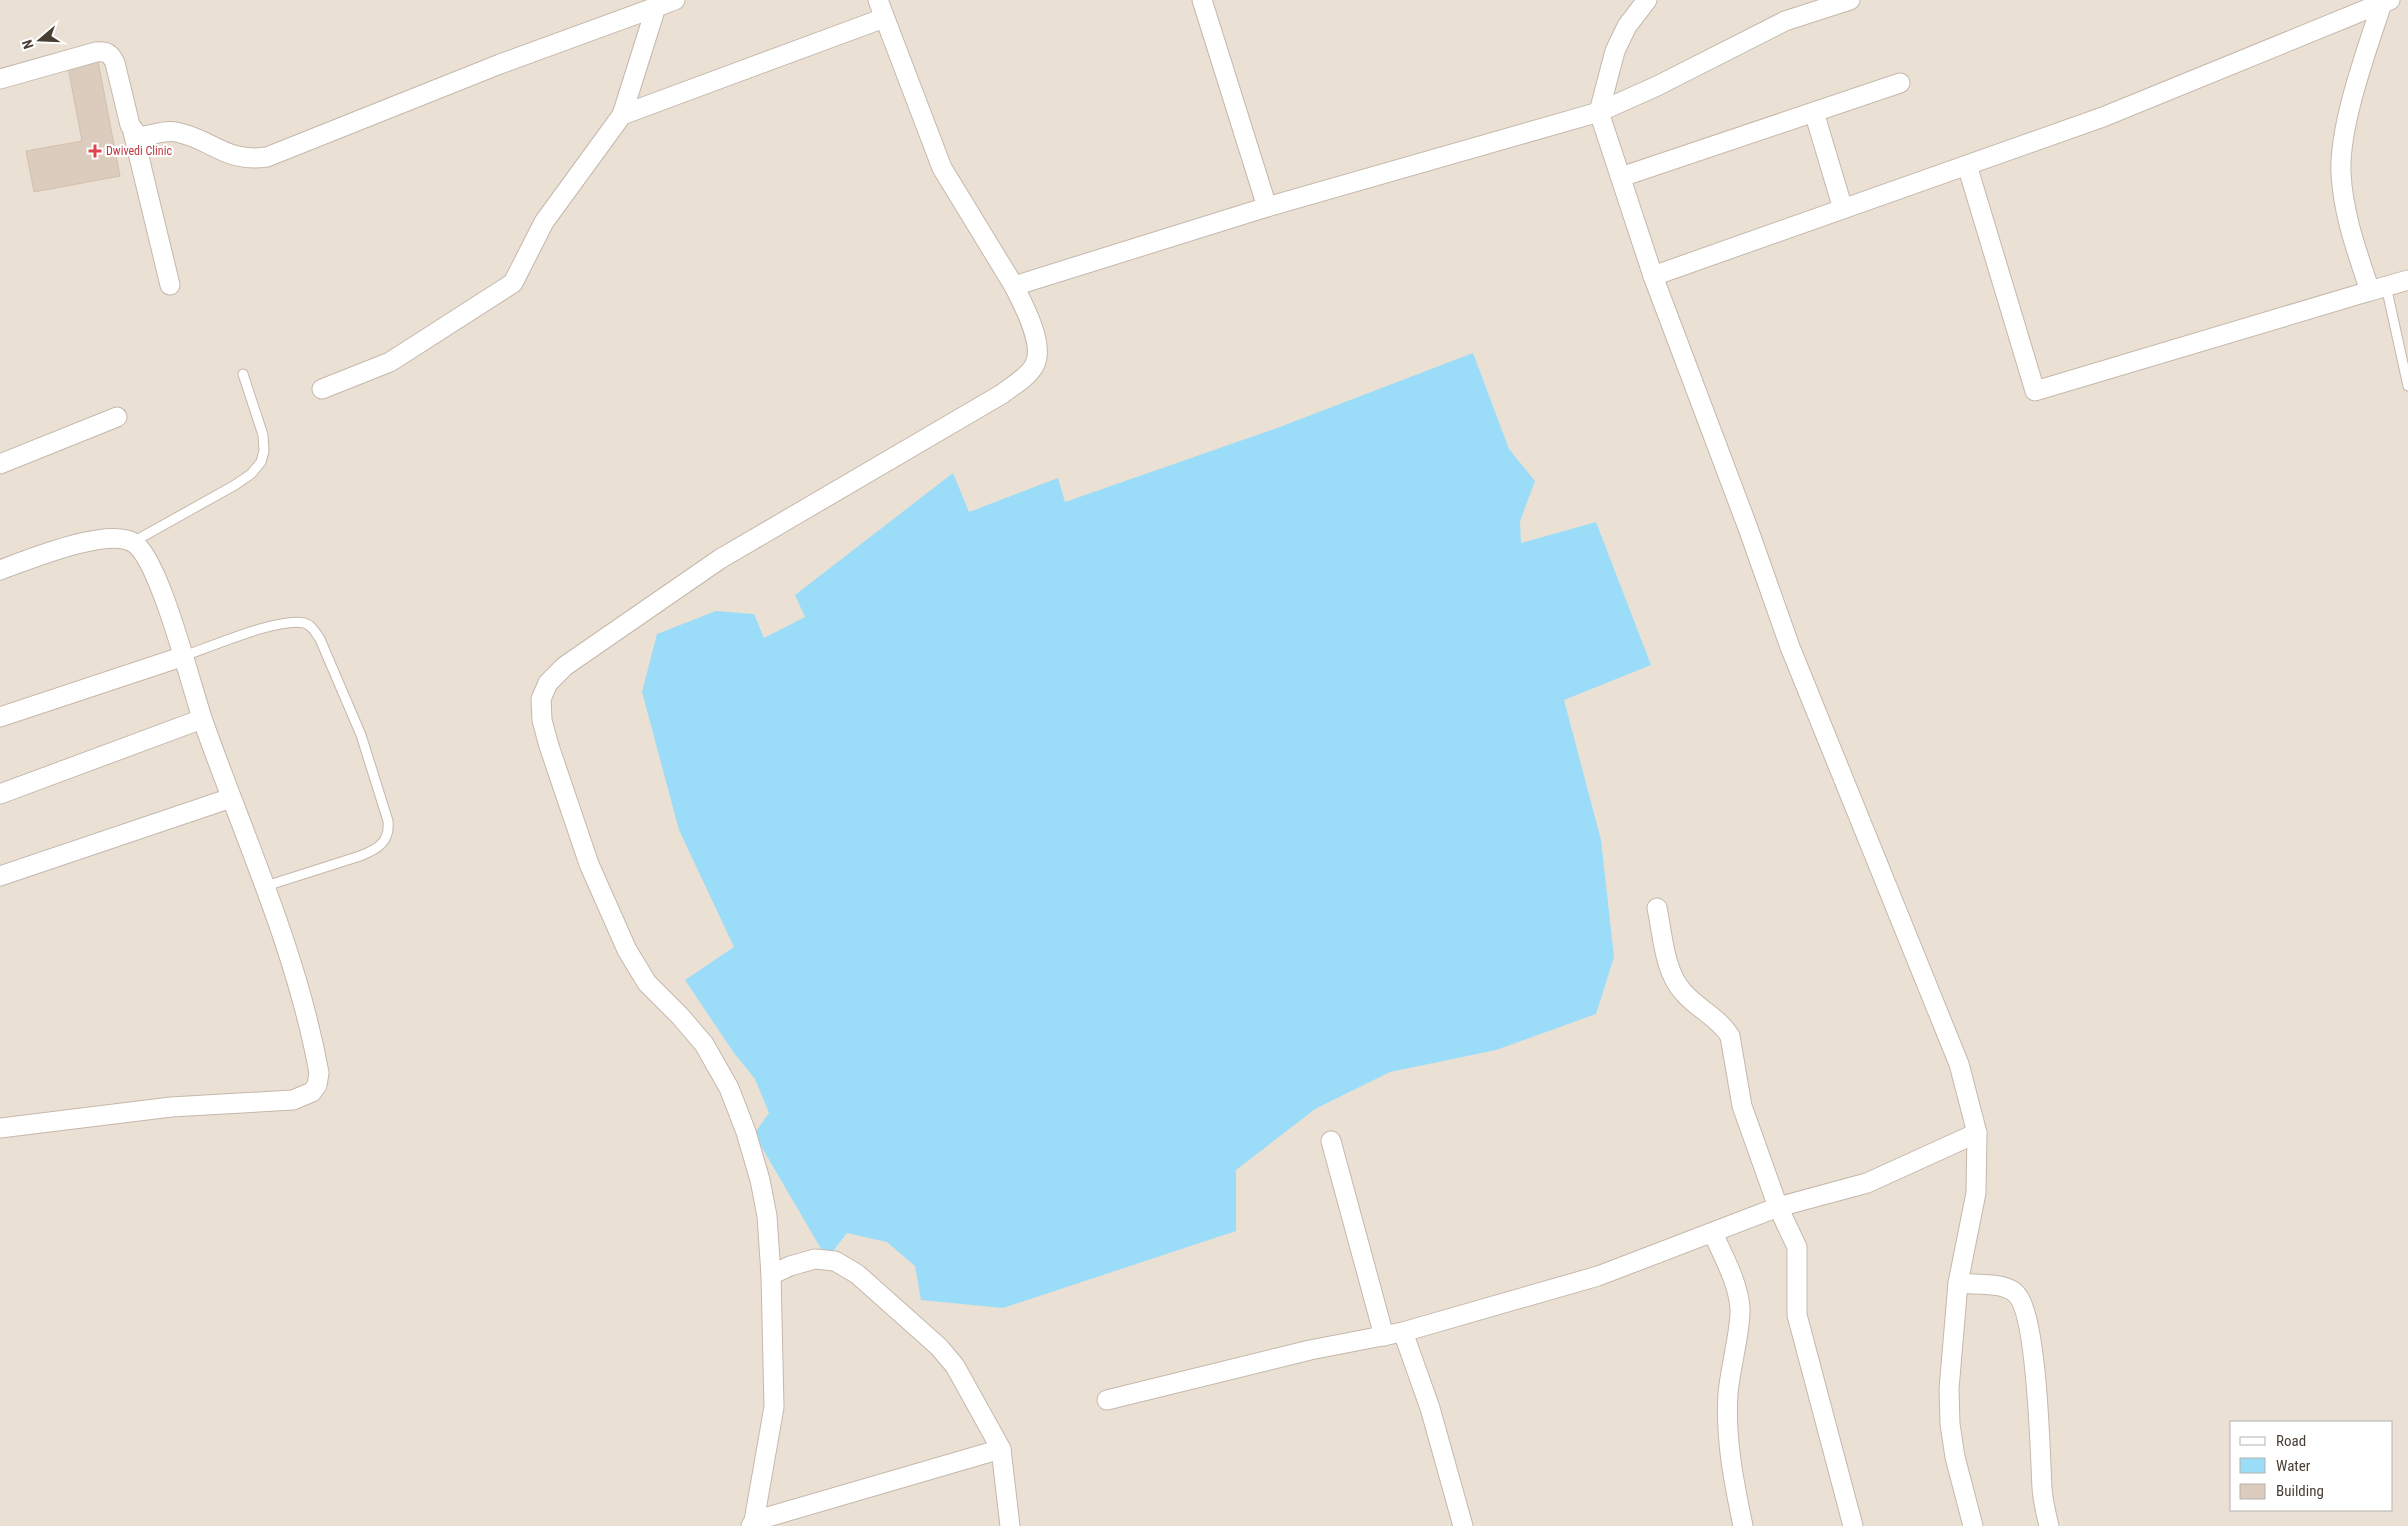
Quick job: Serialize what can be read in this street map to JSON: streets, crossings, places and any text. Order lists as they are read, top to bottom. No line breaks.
{"places":{"health":["Dwivedi Clinic"]},"legend":["Road","Water","Building"],"north":"left"}
